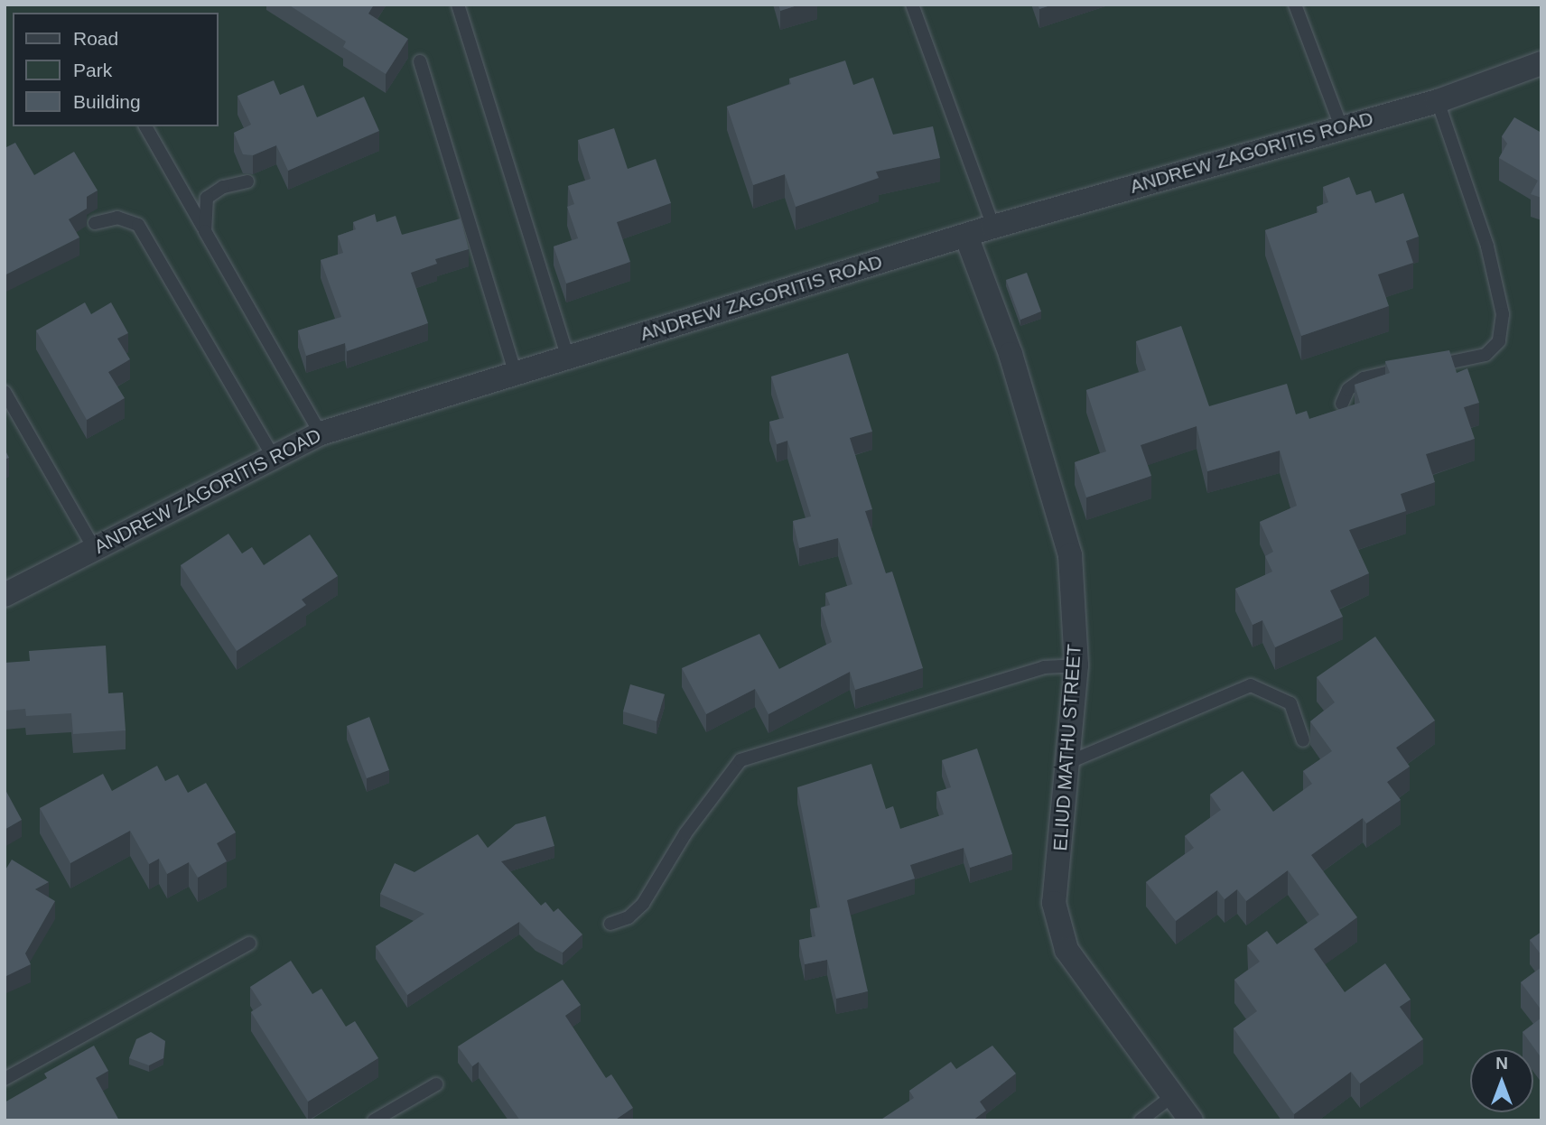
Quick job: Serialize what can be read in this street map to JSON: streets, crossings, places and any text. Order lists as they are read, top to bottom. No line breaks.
{"streets":{"street":["ANDREW ZAGORITIS ROAD","ELIUD MATHU STREET"]},"crossings":[["ANDREW ZAGORITIS ROAD","ELIUD MATHU STREET"]],"legend":["Road","Park","Building"],"north":"top"}
